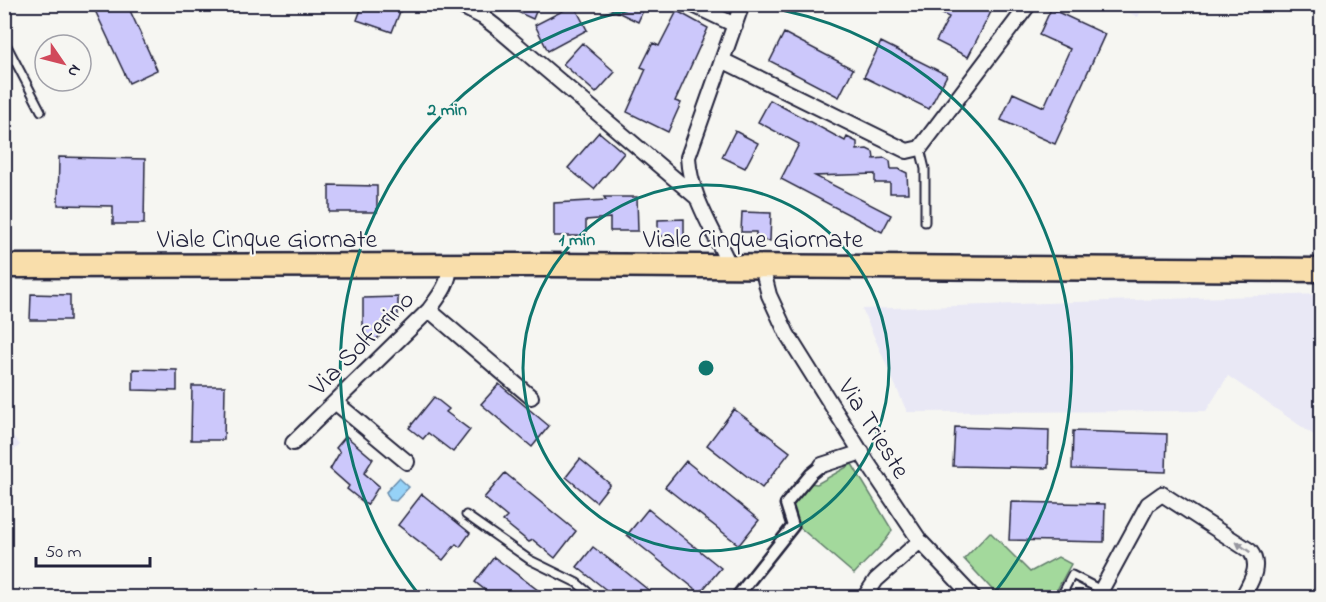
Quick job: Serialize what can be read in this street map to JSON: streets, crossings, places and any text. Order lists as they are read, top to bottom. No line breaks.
{"streets":{"main road":["Viale Cinque Giornate"],"street":["Via Solferino","Via Trieste"]},"crossings":[["Viale Cinque Giornate","Via Solferino"],["Viale Cinque Giornate","Via Trieste"]],"scale_bar":"50 m","north":"bottom right","rings":["2 min","1 min"]}
